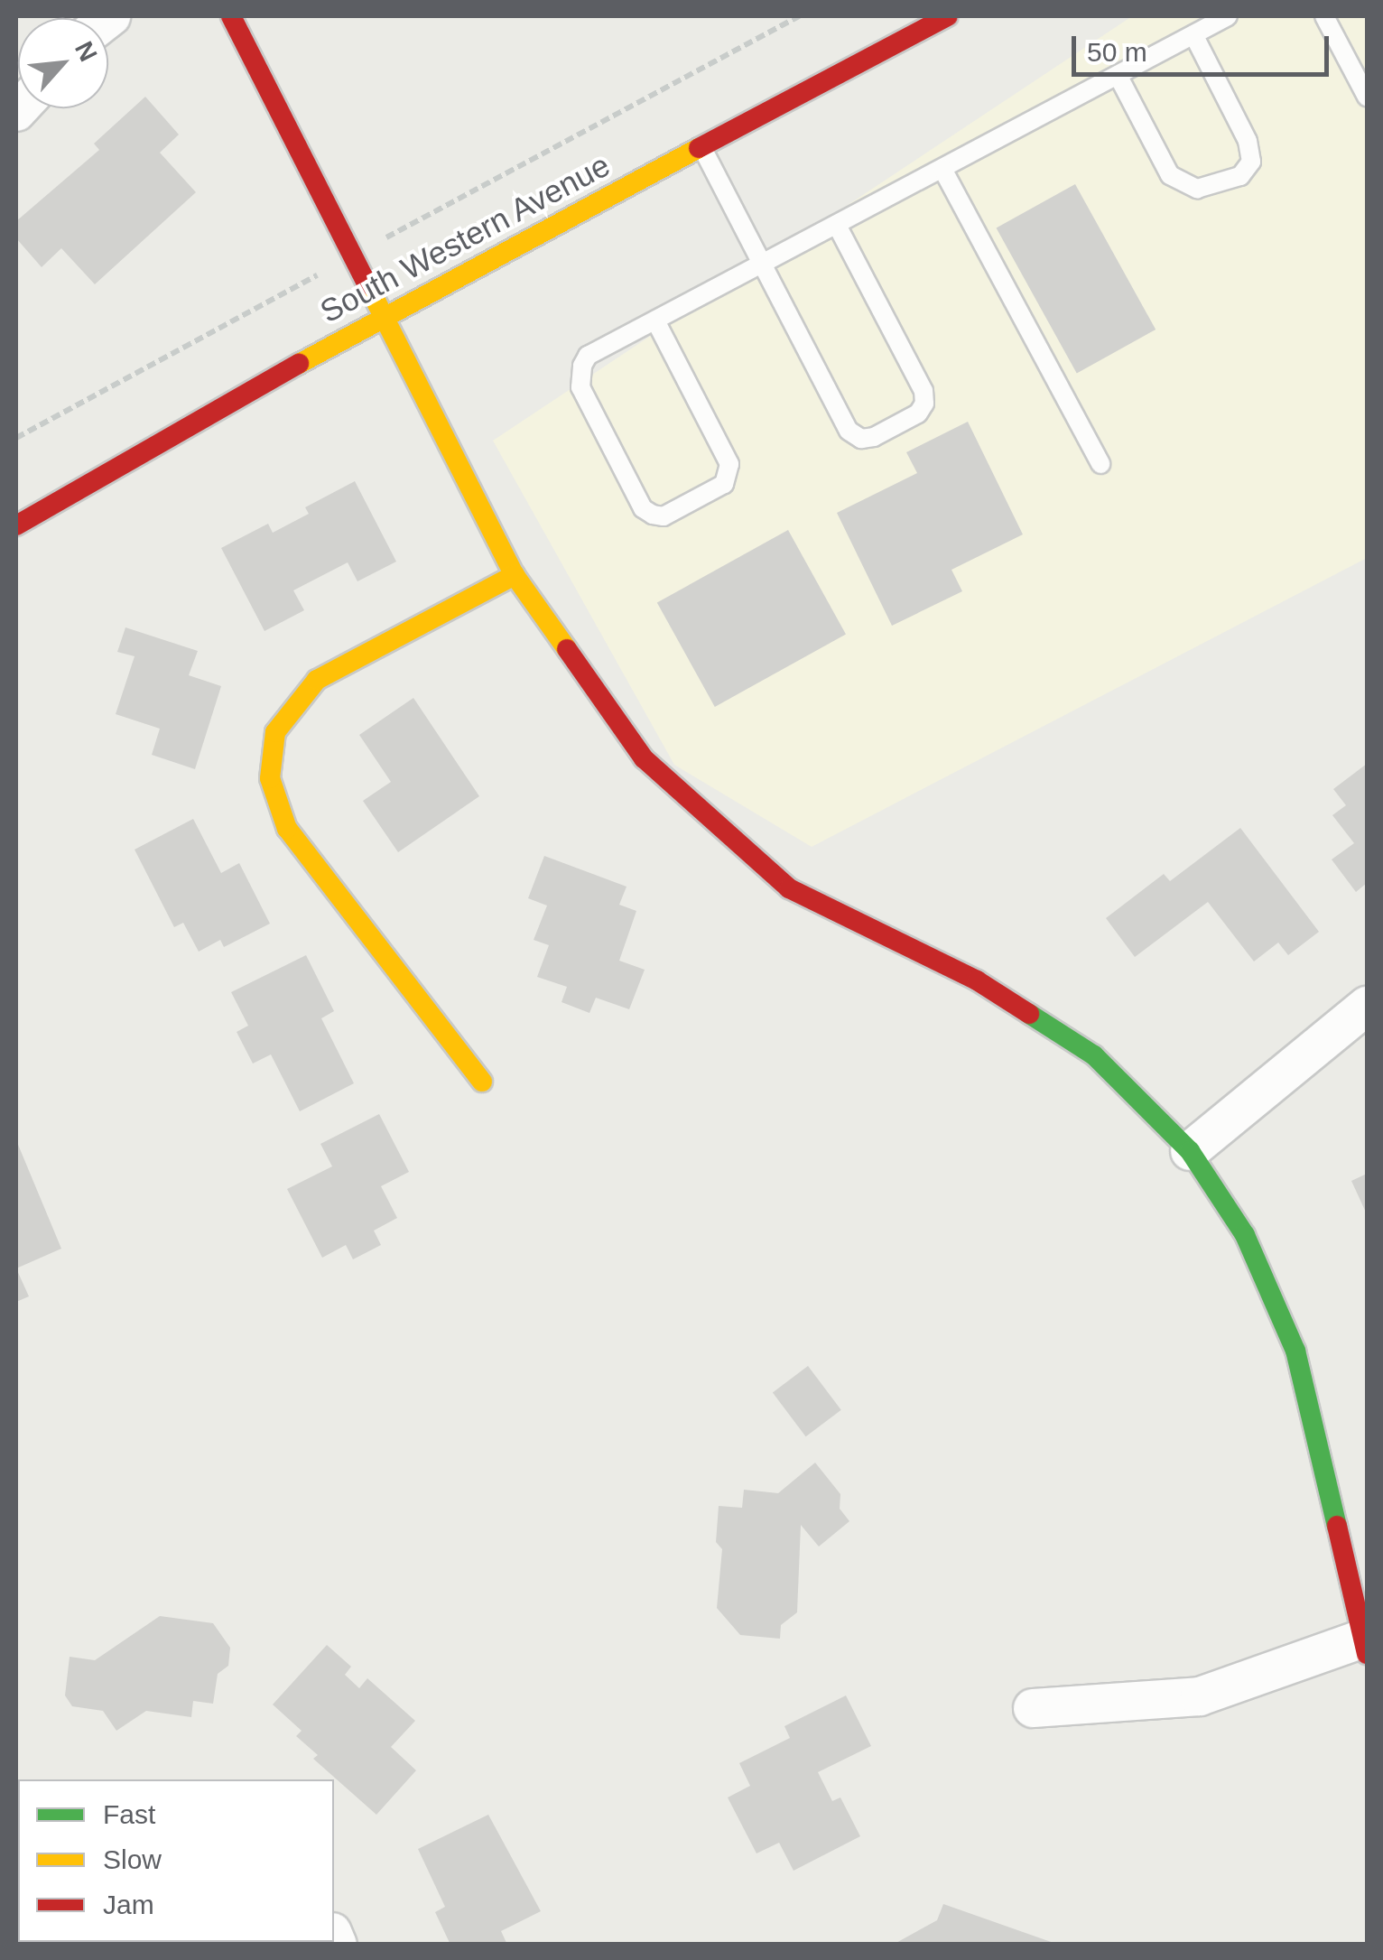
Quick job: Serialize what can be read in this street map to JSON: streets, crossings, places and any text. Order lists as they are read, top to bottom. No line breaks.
{"streets":{"street":["South Western Avenue"]},"legend":["Fast","Slow","Jam"],"scale_bar":"50 m","north":"top right"}
